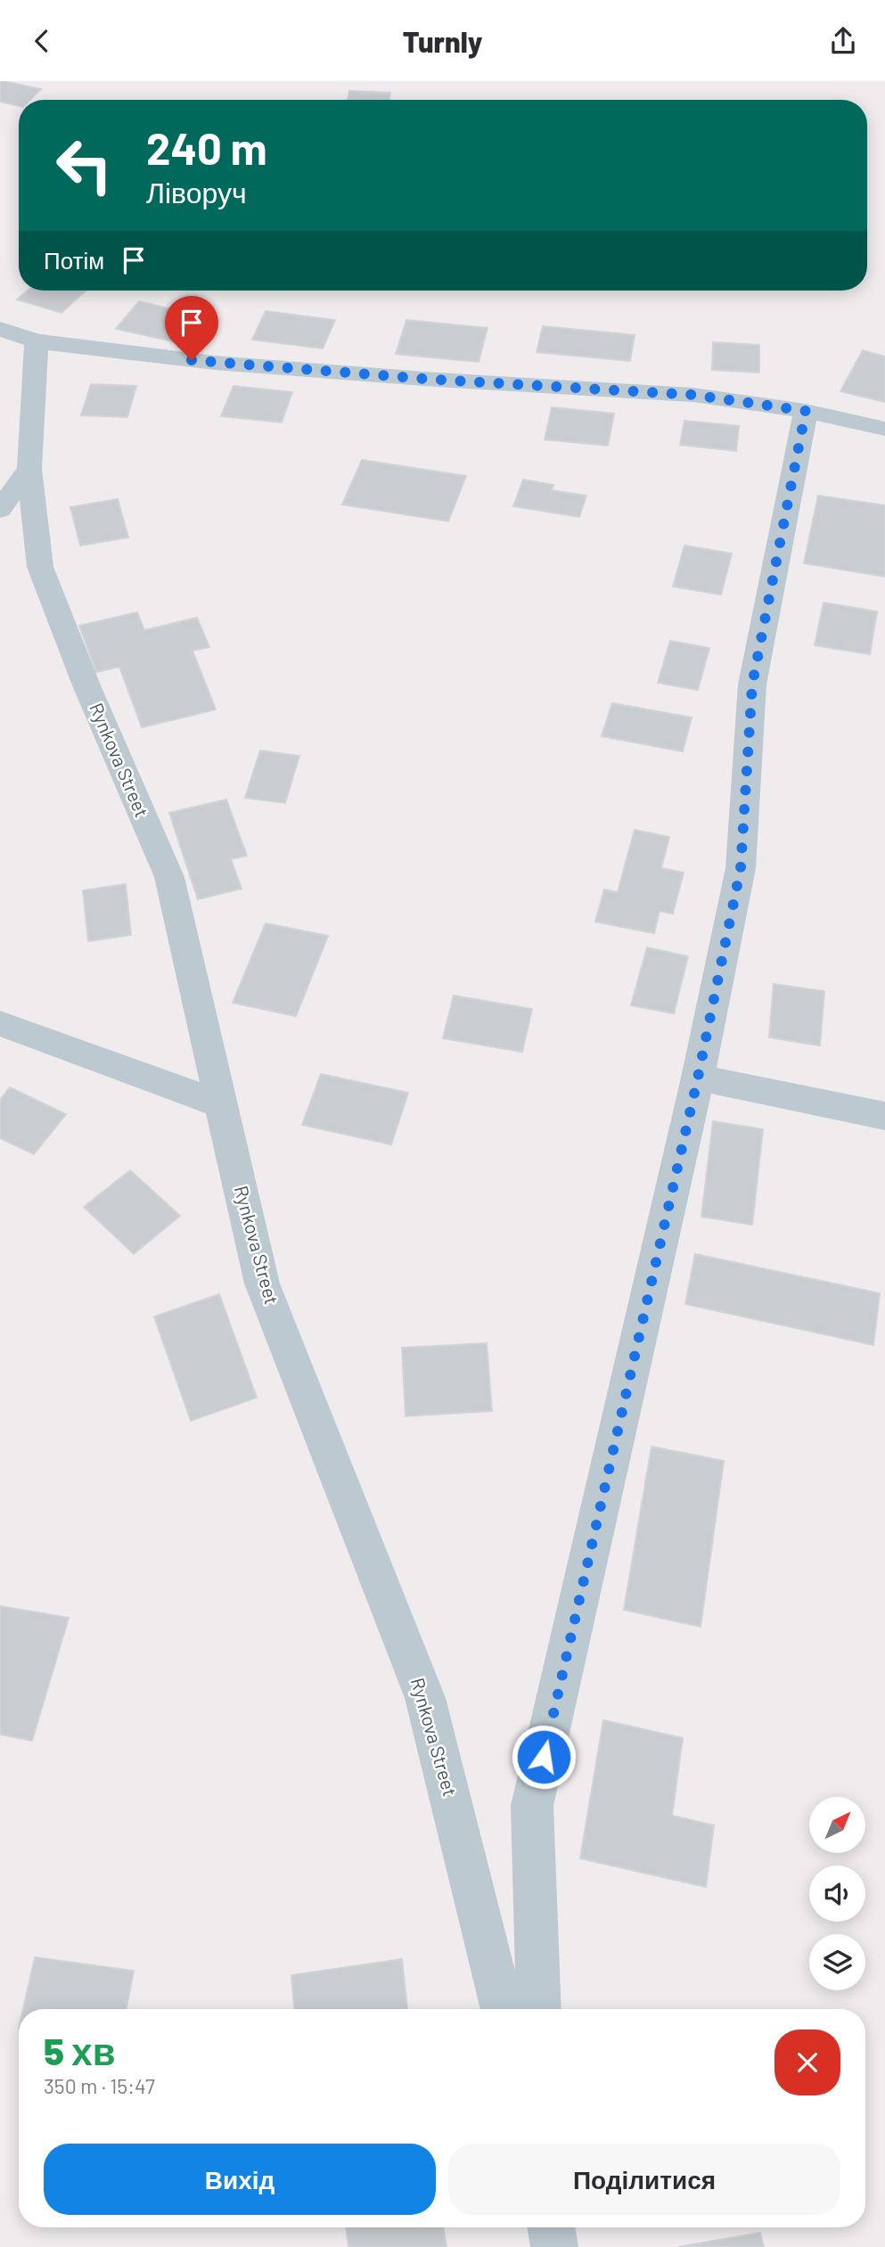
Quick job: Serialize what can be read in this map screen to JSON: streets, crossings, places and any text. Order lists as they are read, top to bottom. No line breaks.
{"streets":{"street":["Rynkova Street"]},"north":"top right","page":{"header":"Turnly","turn":["240 m","Ліворуч"],"then":"Потім","heading":["5 хв","350 m · 15:47"],"buttons":["Вихід","Поділитися"]}}
